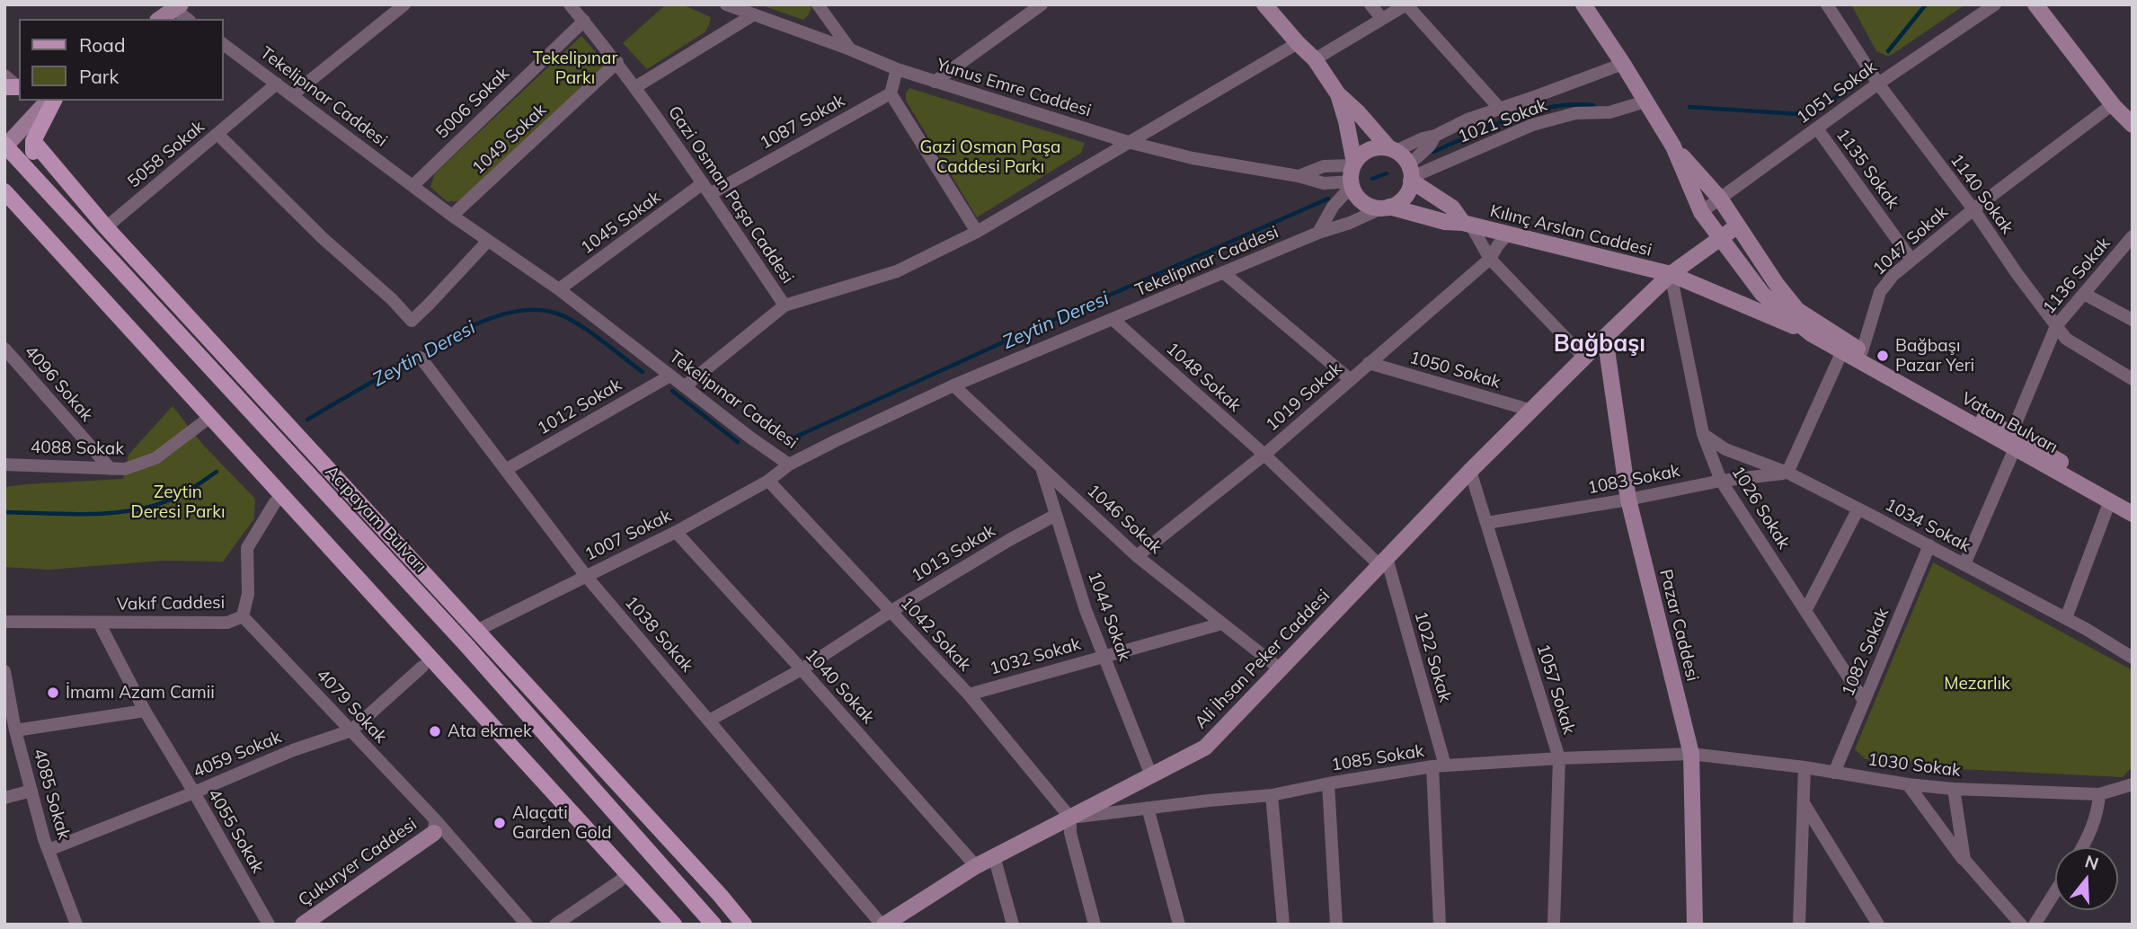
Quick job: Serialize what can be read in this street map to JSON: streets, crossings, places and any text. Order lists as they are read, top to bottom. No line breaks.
{"streets":{"main road":["Acıpayam Bulvarı"],"street":["Yunus Emre Caddesi","1051 Sokak","Tekelipınar Caddesi","5006 Sokak","1021 Sokak","1087 Sokak","1049 Sokak","5058 Sokak","1135 Sokak","1140 Sokak","Gazi Osman Paşa Caddesi","1045 Sokak","Kılınç Arslan Caddesi","1047 Sokak","1136 Sokak","1050 Sokak","1048 Sokak","4096 Sokak","1019 Sokak","1012 Sokak","Vatan Bulvarı","4088 Sokak","1083 Sokak","1026 Sokak","1046 Sokak","1034 Sokak","1007 Sokak","1013 Sokak","Vakıf Caddesi","1044 Sokak","Pazar Caddesi","1038 Sokak","1042 Sokak","1082 Sokak","1032 Sokak","1022 Sokak","Ali İhsan Peker Caddesi","1040 Sokak","1057 Sokak","4079 Sokak","4059 Sokak","1085 Sokak","1030 Sokak","4085 Sokak","4055 Sokak","Çukuryer Caddesi"]},"crossings":[["Yunus Emre Caddesi","Tekelipınar Caddesi"],["Yunus Emre Caddesi","1021 Sokak"],["Yunus Emre Caddesi","Gazi Osman Paşa Caddesi"],["Yunus Emre Caddesi","Kılınç Arslan Caddesi"],["1051 Sokak","1135 Sokak"],["1051 Sokak","1140 Sokak"],["1051 Sokak","Vatan Bulvarı"],["Tekelipınar Caddesi","5006 Sokak"],["Tekelipınar Caddesi","1021 Sokak"],["Tekelipınar Caddesi","1049 Sokak"],["Tekelipınar Caddesi","5058 Sokak"],["Tekelipınar Caddesi","1045 Sokak"],["Tekelipınar Caddesi","Kılınç Arslan Caddesi"],["Tekelipınar Caddesi","1048 Sokak"],["Tekelipınar Caddesi","1012 Sokak"],["Tekelipınar Caddesi","1046 Sokak"],["Tekelipınar Caddesi","1007 Sokak"],["5006 Sokak","Gazi Osman Paşa Caddesi"],["1021 Sokak","Kılınç Arslan Caddesi"],["1021 Sokak","Vatan Bulvarı"],["1087 Sokak","Gazi Osman Paşa Caddesi"],["1087 Sokak","1045 Sokak"],["1049 Sokak","Gazi Osman Paşa Caddesi"],["1135 Sokak","1047 Sokak"],["1140 Sokak","1047 Sokak"],["1140 Sokak","1136 Sokak"],["Gazi Osman Paşa Caddesi","1045 Sokak"],["Kılınç Arslan Caddesi","1019 Sokak"],["Kılınç Arslan Caddesi","Vatan Bulvarı"],["Kılınç Arslan Caddesi","1026 Sokak"],["Kılınç Arslan Caddesi","Ali İhsan Peker Caddesi"],["1047 Sokak","Vatan Bulvarı"],["1047 Sokak","1083 Sokak"],["1047 Sokak","1034 Sokak"],["1136 Sokak","Vatan Bulvarı"],["1136 Sokak","1034 Sokak"],["1050 Sokak","1019 Sokak"],["1050 Sokak","Ali İhsan Peker Caddesi"],["1048 Sokak","1019 Sokak"],["1048 Sokak","1022 Sokak"],["1048 Sokak","Ali İhsan Peker Caddesi"],["4096 Sokak","4088 Sokak"],["1019 Sokak","1046 Sokak"],["1012 Sokak","1038 Sokak"],["Vatan Bulvarı","Ali İhsan Peker Caddesi"],["1083 Sokak","1026 Sokak"],["1083 Sokak","1034 Sokak"],["1083 Sokak","Pazar Caddesi"],["1083 Sokak","1057 Sokak"],["1026 Sokak","1034 Sokak"],["1026 Sokak","1082 Sokak"],["1026 Sokak","Ali İhsan Peker Caddesi"],["1046 Sokak","1044 Sokak"],["1046 Sokak","1032 Sokak"],["1046 Sokak","Ali İhsan Peker Caddesi"],["1034 Sokak","1082 Sokak"],["1007 Sokak","1038 Sokak"],["1007 Sokak","1042 Sokak"],["1007 Sokak","1040 Sokak"],["1013 Sokak","1044 Sokak"],["1013 Sokak","1038 Sokak"],["1013 Sokak","1042 Sokak"],["1013 Sokak","1040 Sokak"],["Vakıf Caddesi","4079 Sokak"],["Vakıf Caddesi","4055 Sokak"],["1044 Sokak","1032 Sokak"],["1044 Sokak","Ali İhsan Peker Caddesi"],["Pazar Caddesi","Ali İhsan Peker Caddesi"],["Pazar Caddesi","1085 Sokak"],["Pazar Caddesi","1030 Sokak"],["1038 Sokak","Ali İhsan Peker Caddesi"],["1042 Sokak","1032 Sokak"],["1042 Sokak","Ali İhsan Peker Caddesi"],["1042 Sokak","1085 Sokak"],["1082 Sokak","1030 Sokak"],["1022 Sokak","Ali İhsan Peker Caddesi"],["1022 Sokak","1085 Sokak"],["Ali İhsan Peker Caddesi","1040 Sokak"],["Ali İhsan Peker Caddesi","1057 Sokak"],["Ali İhsan Peker Caddesi","1085 Sokak"],["1057 Sokak","1085 Sokak"],["4079 Sokak","4059 Sokak"],["4079 Sokak","Çukuryer Caddesi"],["4059 Sokak","4085 Sokak"],["4059 Sokak","4055 Sokak"],["1085 Sokak","1030 Sokak"]],"districts":["Bağbaşı"],"water":["Zeytin Deresi"],"parks":["Tekelipınar Parkı","Gazi Osman Paşa Caddesi Parkı","Zeytin Deresi Parkı","Mezarlık"],"places":["Bağbaşı Pazar Yeri","İmamı Azam Camii","Ata ekmek","Alaçati Garden Gold"],"legend":["Road","Park"],"north":"top"}
